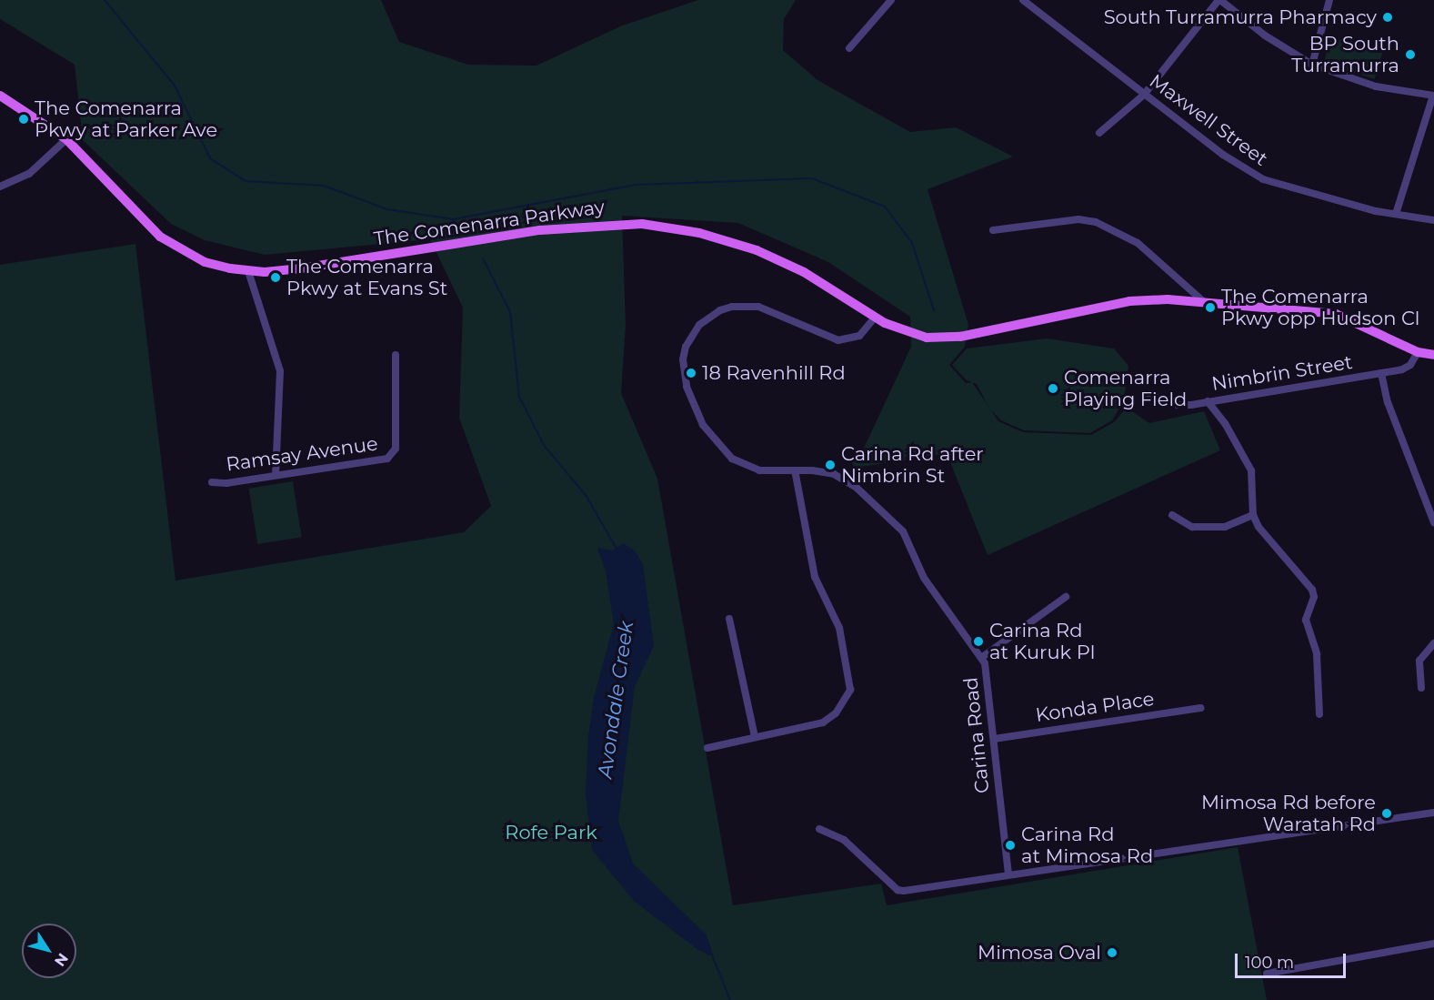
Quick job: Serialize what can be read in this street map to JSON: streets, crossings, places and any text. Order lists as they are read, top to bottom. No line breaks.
{"streets":{"main road":["The Comenarra Parkway"],"street":["Maxwell Street","Nimbrin Street","Ramsay Avenue","Konda Place","Carina Road"]},"crossings":[["The Comenarra Parkway","Nimbrin Street"],["Konda Place","Carina Road"]],"water":["Avondale Creek"],"parks":["Rofe Park"],"places":["South Turramurra Pharmacy","BP South Turramurra","The Comenarra Pkwy at Parker Ave","The Comenarra Pkwy at Evans St","The Comenarra Pkwy opp Hudson Cl","18 Ravenhill Rd","Comenarra Playing Field","Carina Rd after Nimbrin St","Carina Rd at Kuruk Pl","Mimosa Rd before Waratah Rd","Carina Rd at Mimosa Rd","Mimosa Oval"],"scale_bar":"100 m","north":"bottom right"}
